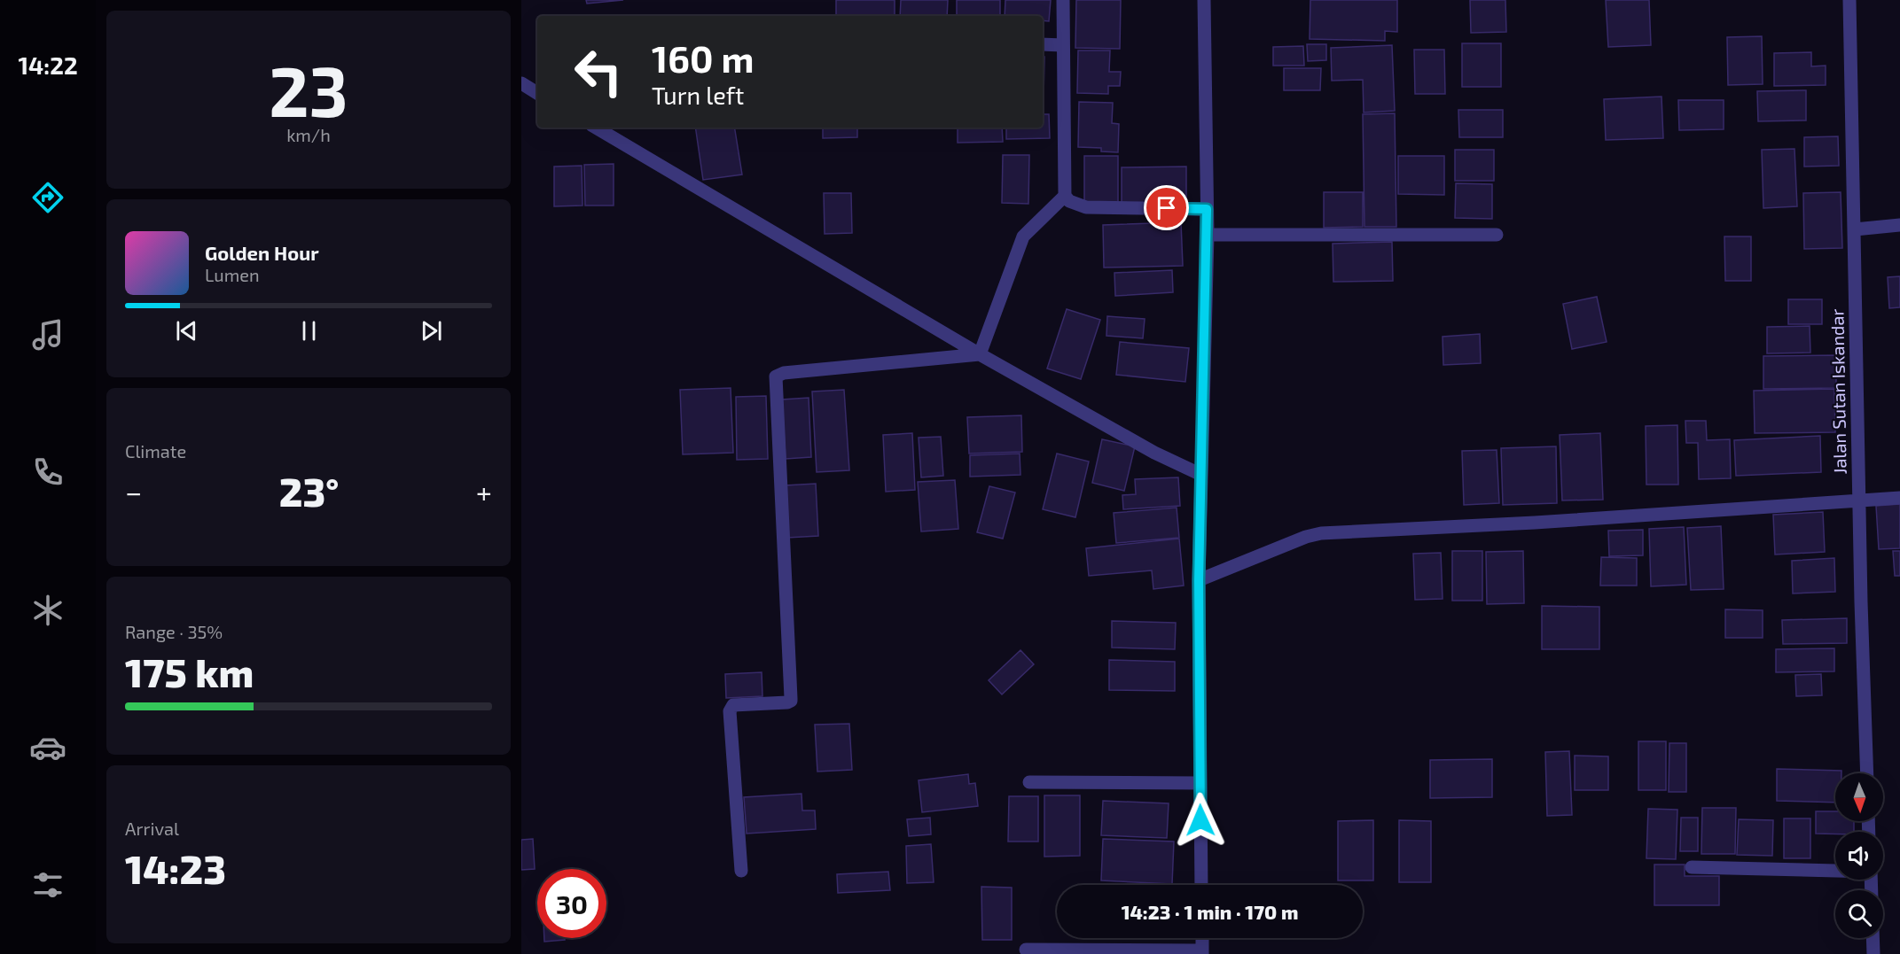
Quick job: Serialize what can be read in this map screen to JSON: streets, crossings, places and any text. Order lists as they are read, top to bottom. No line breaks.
{"streets":{"street":["Jalan Sutan Iskandar"]},"north":"bottom","page":{"tabs":"14:22","tile":[["23","km/h"],"Climate",["Range · 35%","175 km"],["Arrival","14:23"]],"turn":["160 m","Turn left"],"song":["Golden Hour","Lumen"],"heat":["−","23°","+"],"limit":"30","trip":"14:23 · 1 min · 170 m"}}
